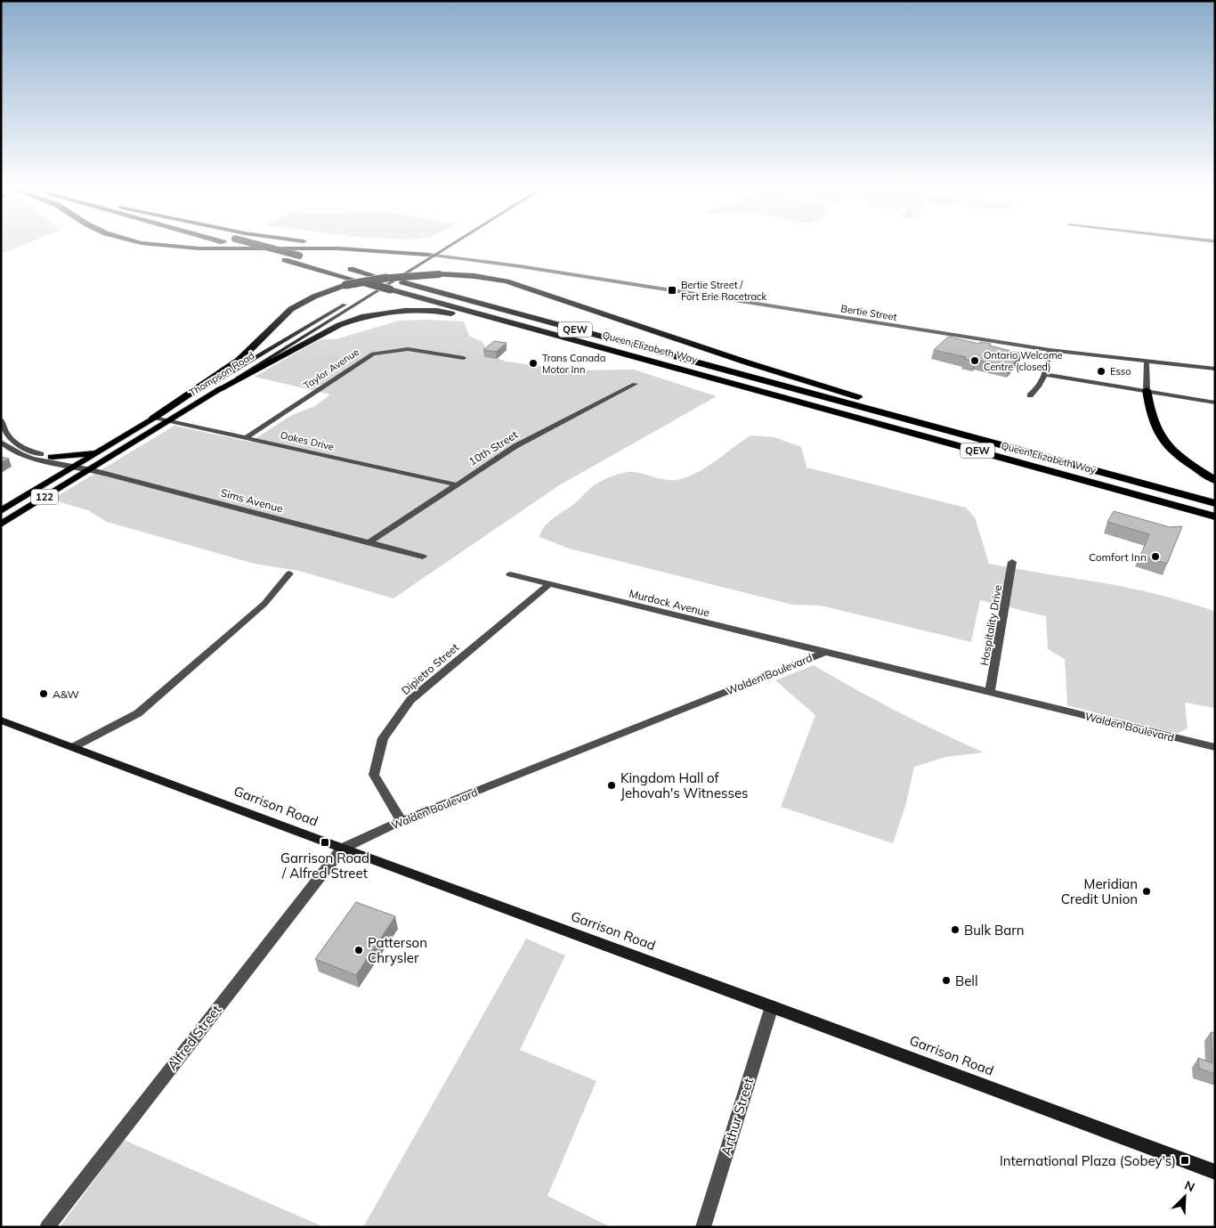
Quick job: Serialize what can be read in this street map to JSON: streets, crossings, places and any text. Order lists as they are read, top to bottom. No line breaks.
{"streets":{"highway":["QEW","Queen Elizabeth Way"],"main road":["Thompson Road","122","Garrison Road"],"street":["Bertie Street","Taylor Avenue","Oakes Drive","10th Street","Sims Avenue","Murdock Avenue","Hospitality Drive","Dipietro Street","Walden Boulevard","Alfred Street","Arthur Street"]},"crossings":[["Bertie Street","Thompson Road"],["Taylor Avenue","Oakes Drive"],["Thompson Road","Oakes Drive"],["Thompson Road","Sims Avenue"],["Oakes Drive","10th Street"],["10th Street","Sims Avenue"],["Murdock Avenue","Dipietro Street"],["Murdock Avenue","Walden Boulevard"],["Hospitality Drive","Walden Boulevard"],["Dipietro Street","Walden Boulevard"],["Walden Boulevard","Garrison Road"],["Walden Boulevard","Alfred Street"],["Garrison Road","Alfred Street"],["Garrison Road","Arthur Street"]],"places":{"transit":["Bertie Street / Fort Erie Racetrack","Garrison Road / Alfred Street","International Plaza (Sobey's)"],"other":["Ontario Welcome Centre (closed)","Trans Canada Motor Inn","Esso","Comfort Inn","A&W","Kingdom Hall of Jehovah's Witnesses","Meridian Credit Union","Bulk Barn","Patterson Chrysler","Bell"]},"north":"top right"}
